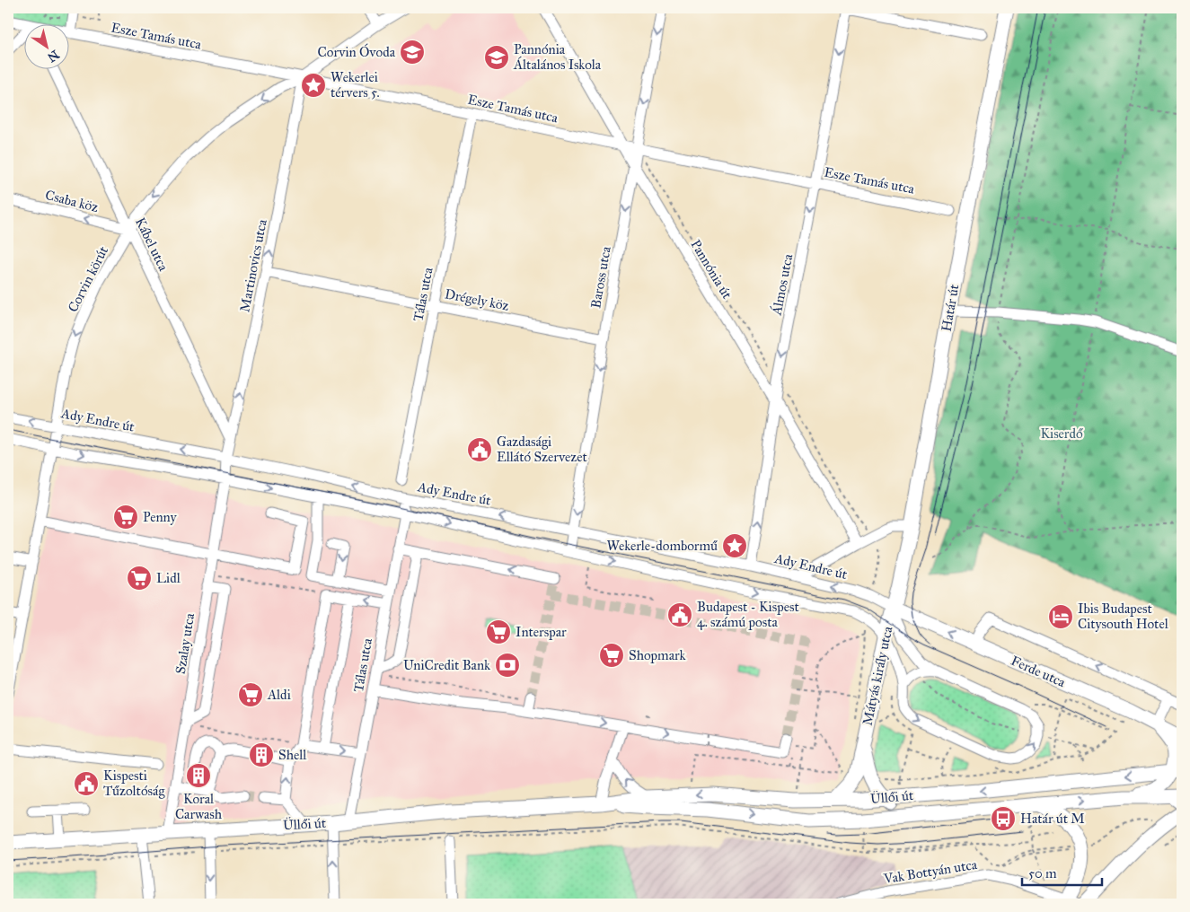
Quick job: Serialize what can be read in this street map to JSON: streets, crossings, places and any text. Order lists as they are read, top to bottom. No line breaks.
{"streets":{"main road":["Határ út","Ferde utca","Mátyás király utca","Üllői út"],"street":["Esze Tamás utca","Csaba köz","Kábel utca","Martinovics utca","Pannónia út","Baross utca","Corvin körút","Álmos utca","Tálas utca","Drégely köz","Ady Endre út","Szalay utca","Vak Bottyán utca"]},"crossings":[["Esze Tamás utca","Martinovics utca"],["Esze Tamás utca","Pannónia út"],["Esze Tamás utca","Baross utca"],["Esze Tamás utca","Corvin körút"],["Esze Tamás utca","Álmos utca"],["Esze Tamás utca","Tálas utca"],["Csaba köz","Kábel utca"],["Csaba köz","Corvin körút"],["Kábel utca","Martinovics utca"],["Kábel utca","Corvin körút"],["Martinovics utca","Corvin körút"],["Martinovics utca","Drégely köz"],["Martinovics utca","Ady Endre út"],["Martinovics utca","Szalay utca"],["Pannónia út","Baross utca"],["Pannónia út","Álmos utca"],["Baross utca","Drégely köz"],["Baross utca","Ady Endre út"],["Corvin körút","Ady Endre út"],["Álmos utca","Ady Endre út"],["Tálas utca","Drégely köz"],["Tálas utca","Üllői út"],["Határ út","Ady Endre út"],["Határ út","Ferde utca"],["Határ út","Mátyás király utca"],["Ady Endre út","Szalay utca"],["Ady Endre út","Ferde utca"],["Ady Endre út","Mátyás király utca"],["Szalay utca","Üllői út"],["Ferde utca","Mátyás király utca"],["Mátyás király utca","Üllői út"]],"one_way":["Csaba köz","Martinovics utca","Baross utca","Corvin körút"],"parks":["Kiserdő"],"places":{"school or university":["Corvin Óvoda","Pannónia Általános Iskola"],"place":["Wekerlei térvers 5.","Wekerle-dombormű"],"public building":["Gazdasági Ellátó Szervezet","Budapest - Kispest 4. számú posta","Kispesti Tűzoltóság"],"supermarket":["Penny","Lidl","Interspar","Shopmark","Aldi"],"hotel":["Ibis Budapest Citysouth Hotel"],"bank":["UniCredit Bank"],"building":["Shell","Koral Carwash"],"bus stop":["Határ út M"]},"scale_bar":"50 m","north":"bottom right"}
